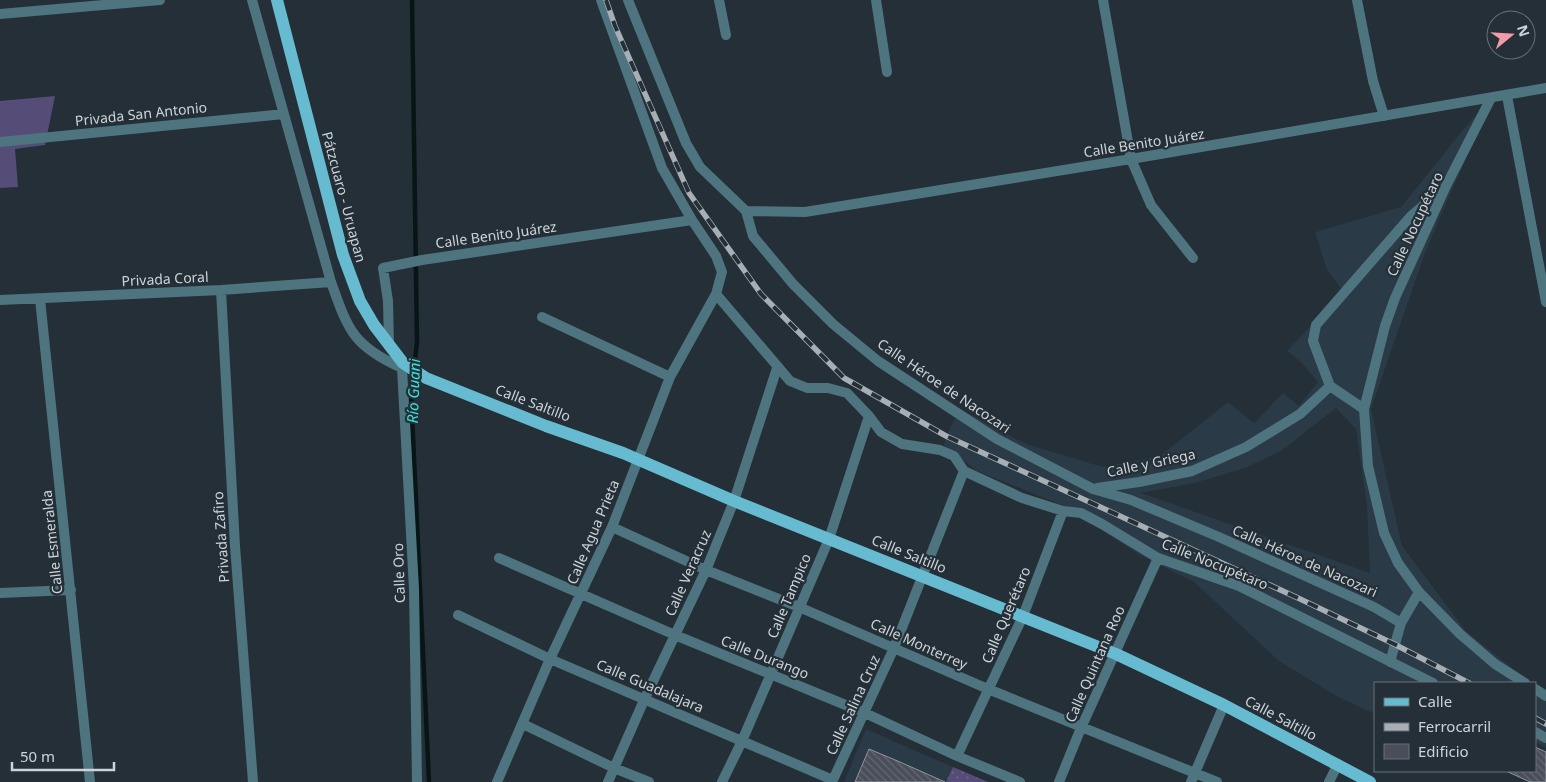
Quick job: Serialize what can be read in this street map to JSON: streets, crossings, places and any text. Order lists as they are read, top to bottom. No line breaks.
{"streets":{"main road":["Pátzcuaro - Uruapan","Calle Saltillo"],"street":["Privada San Antonio","Calle Benito Juárez","Calle Nocupétaro","Privada Coral","Calle Héroe de Nacozari","Calle y Griega","Calle Agua Prieta","Privada Zafiro","Calle Esmeralda","Calle Oro","Calle Veracruz","Calle Tampico","Calle Querétaro","Calle Monterrey","Calle Durango","Calle Quintana Roo","Calle Guadalajara","Calle Salina Cruz"]},"crossings":[["Calle Benito Juárez","Pátzcuaro - Uruapan"],["Calle Benito Juárez","Calle Nocupétaro"],["Calle Benito Juárez","Calle Héroe de Nacozari"],["Calle Benito Juárez","Calle Agua Prieta"],["Pátzcuaro - Uruapan","Calle Saltillo"],["Pátzcuaro - Uruapan","Calle Oro"],["Calle Nocupétaro","Calle Agua Prieta"],["Calle Nocupétaro","Calle Veracruz"],["Calle Nocupétaro","Calle Tampico"],["Calle Nocupétaro","Calle Querétaro"],["Calle Nocupétaro","Calle Quintana Roo"],["Calle Nocupétaro","Calle Salina Cruz"],["Privada Coral","Privada Zafiro"],["Privada Coral","Calle Esmeralda"],["Calle Héroe de Nacozari","Calle y Griega"],["Calle Saltillo","Calle Agua Prieta"],["Calle Saltillo","Calle Veracruz"],["Calle Saltillo","Calle Tampico"],["Calle Saltillo","Calle Querétaro"],["Calle Saltillo","Calle Quintana Roo"],["Calle Saltillo","Calle Salina Cruz"],["Calle Agua Prieta","Calle Monterrey"],["Calle Agua Prieta","Calle Durango"],["Calle Agua Prieta","Calle Guadalajara"],["Calle Veracruz","Calle Monterrey"],["Calle Veracruz","Calle Durango"],["Calle Veracruz","Calle Guadalajara"],["Calle Tampico","Calle Monterrey"],["Calle Tampico","Calle Durango"],["Calle Tampico","Calle Guadalajara"],["Calle Querétaro","Calle Monterrey"],["Calle Querétaro","Calle Durango"],["Calle Monterrey","Calle Quintana Roo"],["Calle Monterrey","Calle Salina Cruz"],["Calle Durango","Calle Salina Cruz"],["Calle Guadalajara","Calle Salina Cruz"]],"water":["Río Guani"],"legend":["Calle","Ferrocarril","Edificio"],"scale_bar":"50 m","north":"right"}
